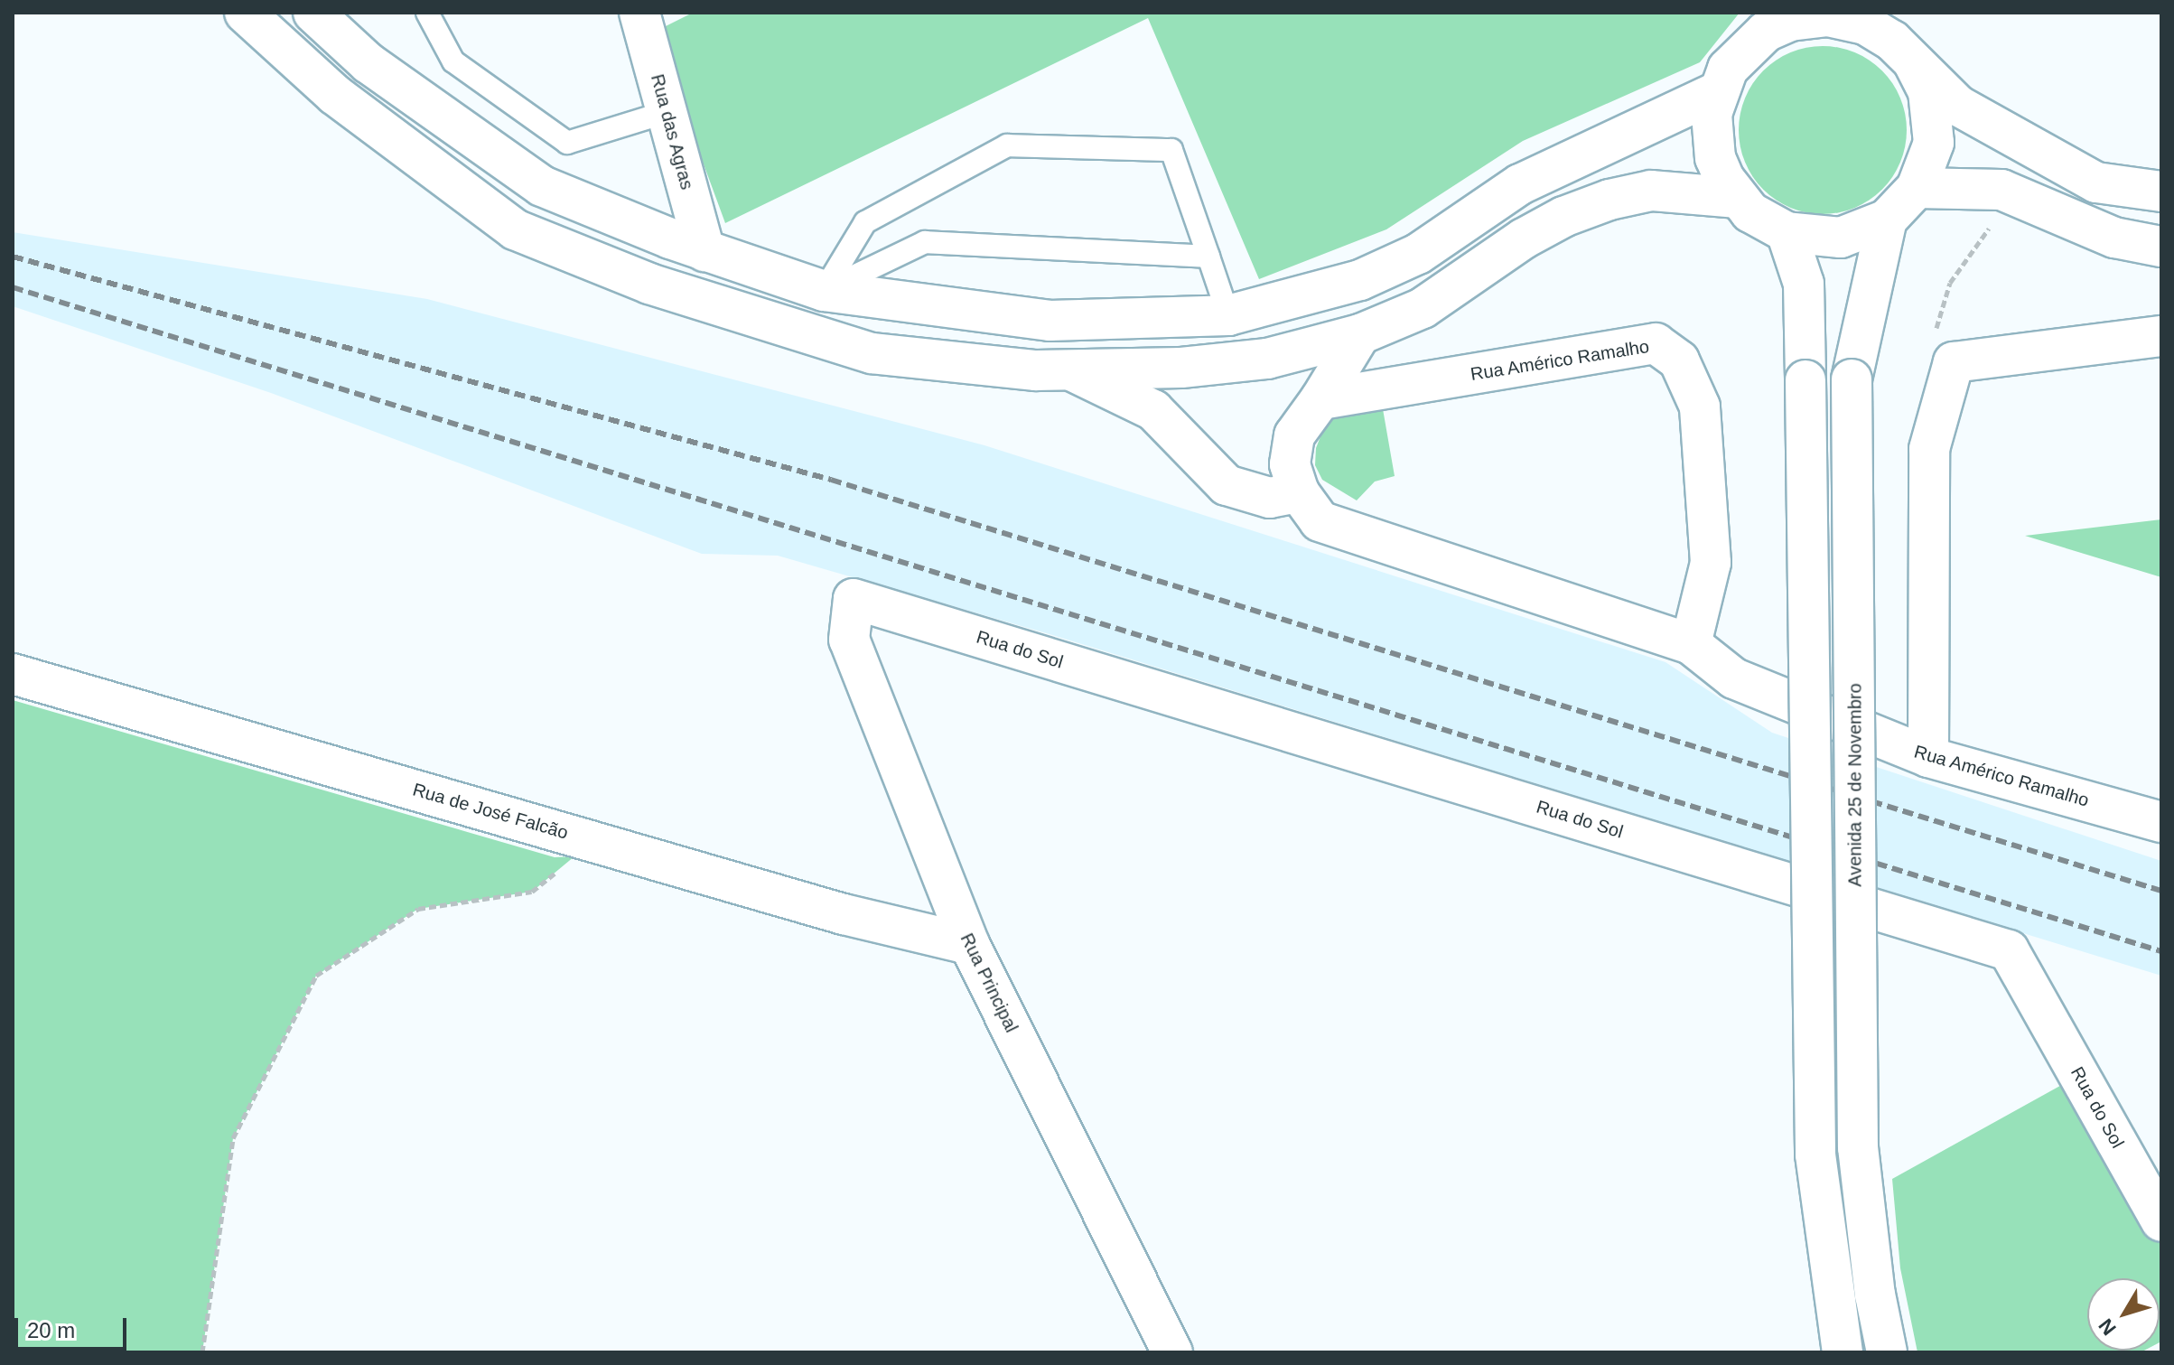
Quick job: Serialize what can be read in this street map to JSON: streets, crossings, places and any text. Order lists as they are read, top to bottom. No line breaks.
{"streets":{"street":["Rua das Agras","Rua Américo Ramalho","Rua do Sol","Avenida 25 de Novembro","Rua de José Falcão","Rua Principal"]},"crossings":[["Rua do Sol","Rua Principal"],["Rua de José Falcão","Rua Principal"]],"scale_bar":"20 m","north":"bottom left"}
